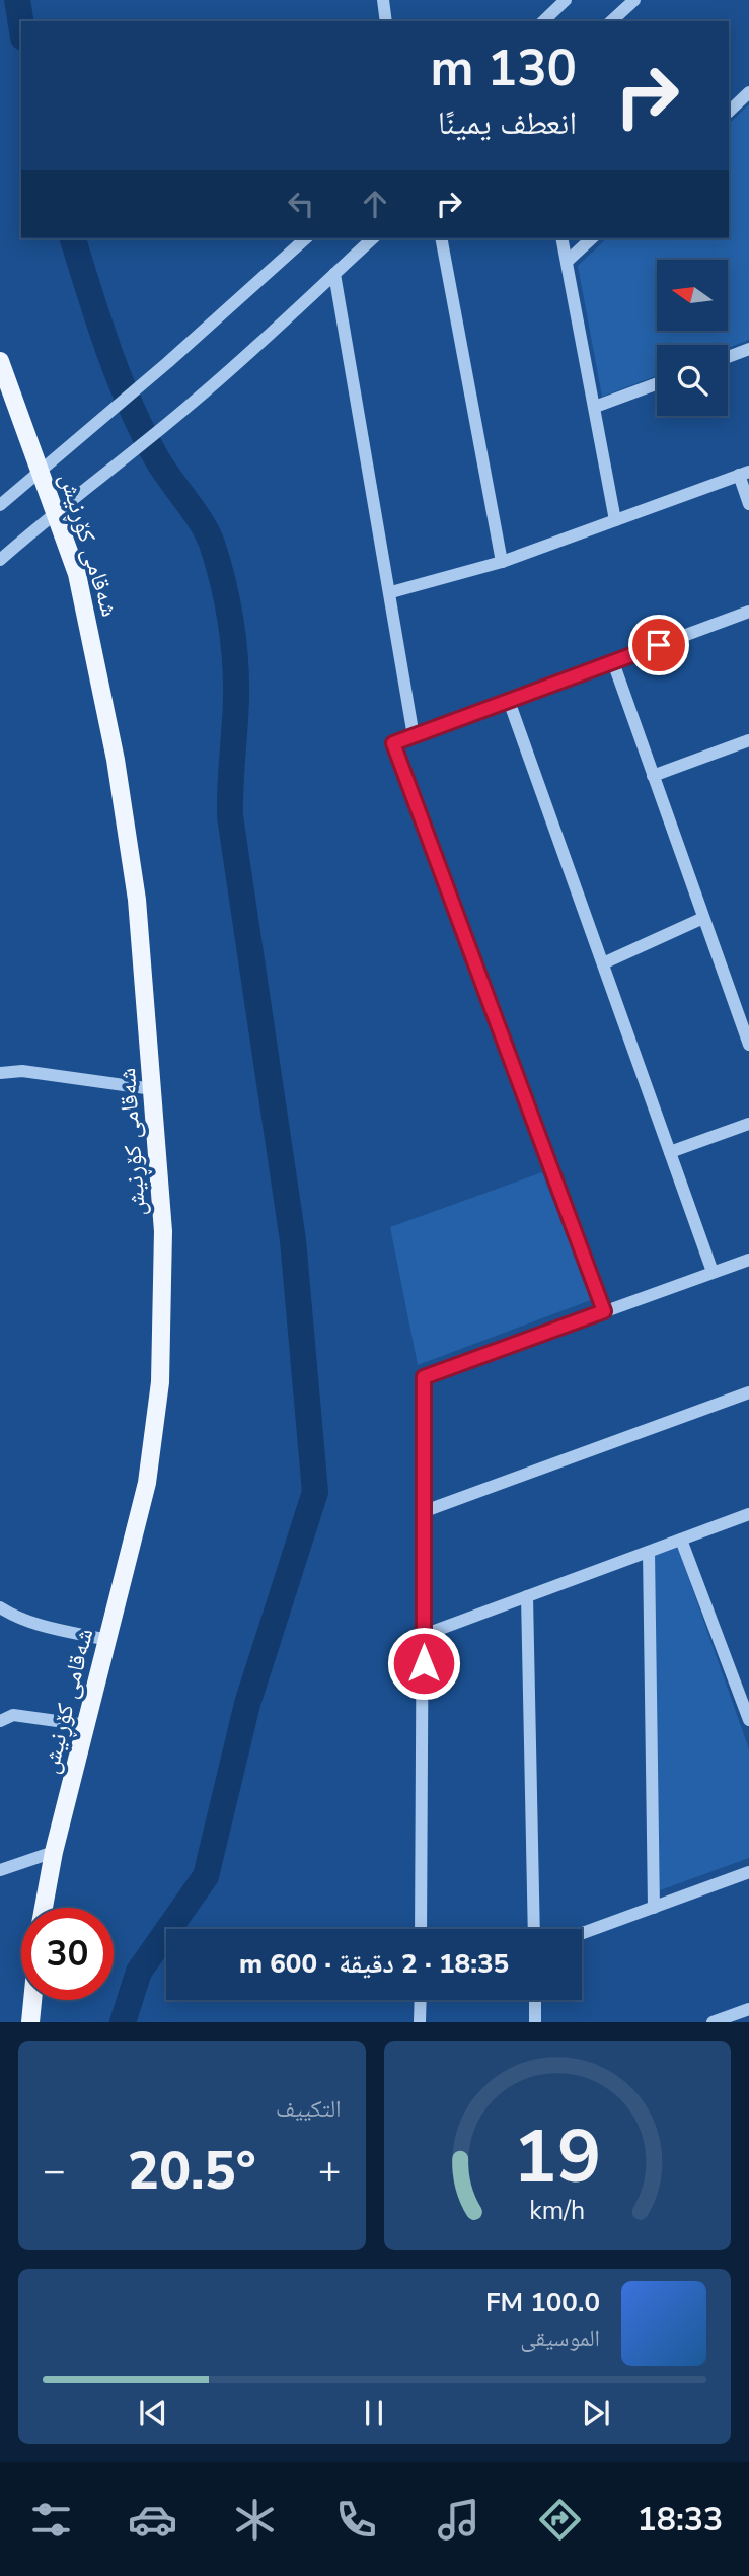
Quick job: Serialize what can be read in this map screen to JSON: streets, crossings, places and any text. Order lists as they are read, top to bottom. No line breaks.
{"streets":{"main road":["شەقامی کۆڕنیش"]},"north":"left","page":{"turn":["130 m","انعطف يمينًا"],"limit":"30","trip":"18:35 · 2 دقيقة · 600 m","tile":"التكييف","heat":["−","20.5°","+"],"song":["100.0 FM","الموسيقى"],"tabs":"18:33","gauge":["19","km/h"]}}
